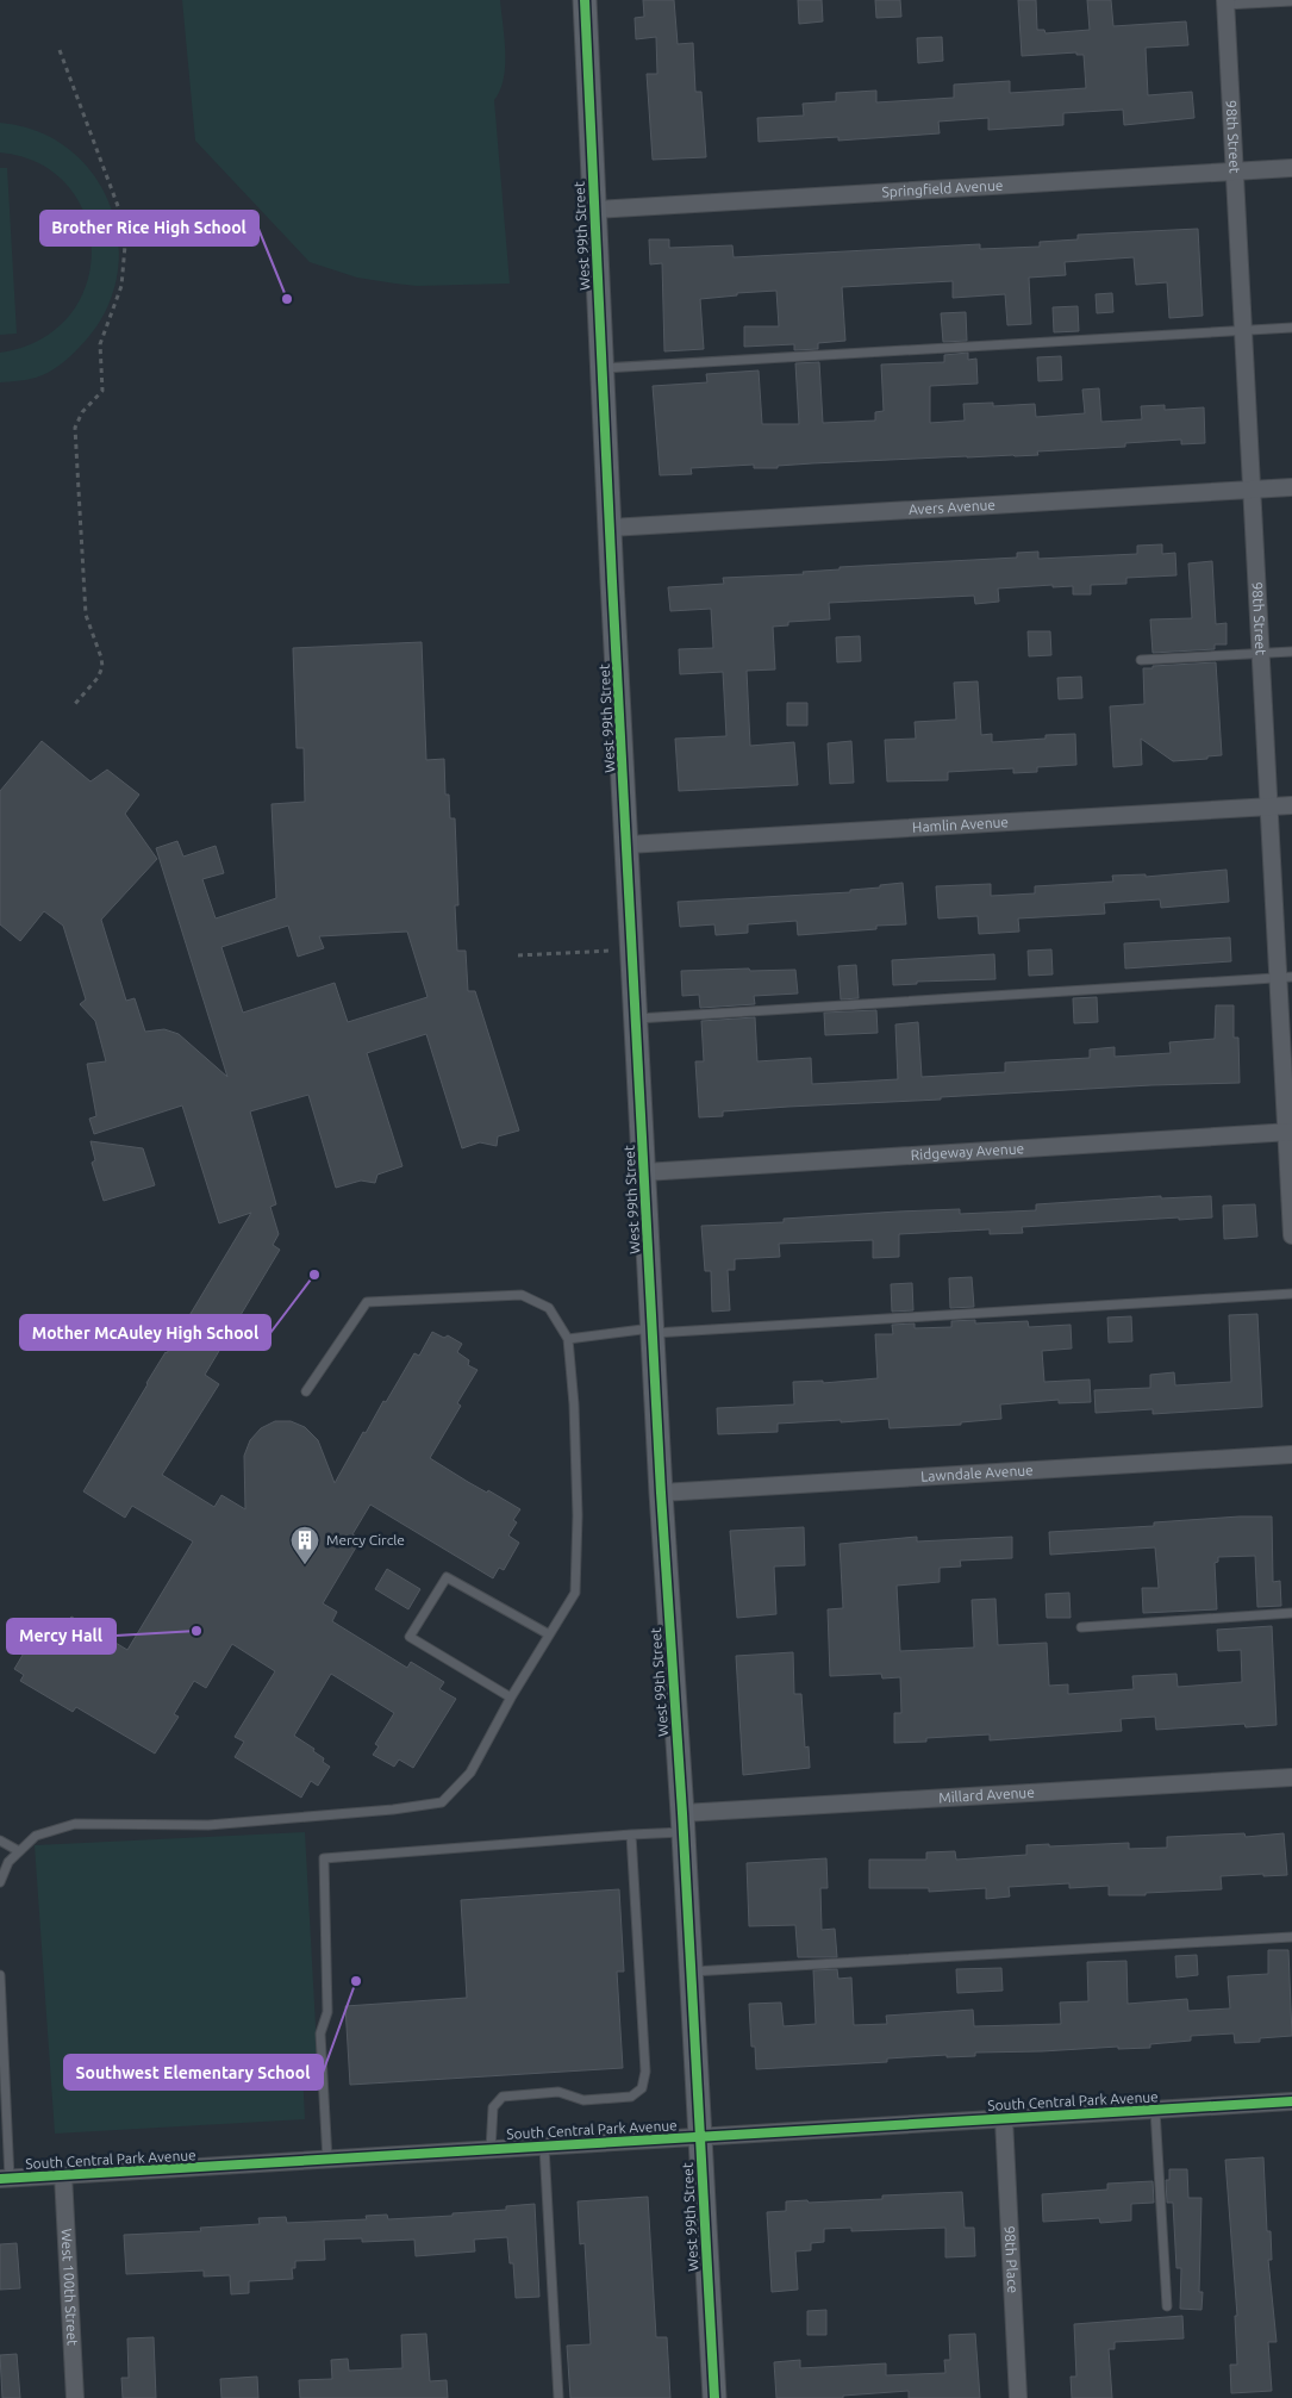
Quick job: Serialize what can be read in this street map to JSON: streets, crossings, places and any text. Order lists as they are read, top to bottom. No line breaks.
{"streets":{"street":["98th Street","Springfield Avenue","West 99th Street","Avers Avenue","Hamlin Avenue","Ridgeway Avenue","Lawndale Avenue","Millard Avenue","South Central Park Avenue","98th Place","West 100th Street"]},"crossings":[["98th Street","Springfield Avenue"],["98th Street","Avers Avenue"],["98th Street","Hamlin Avenue"],["98th Street","Ridgeway Avenue"],["Springfield Avenue","West 99th Street"],["West 99th Street","Avers Avenue"],["West 99th Street","Hamlin Avenue"],["West 99th Street","Ridgeway Avenue"],["West 99th Street","Lawndale Avenue"],["West 99th Street","Millard Avenue"],["West 99th Street","South Central Park Avenue"],["South Central Park Avenue","98th Place"],["South Central Park Avenue","West 100th Street"]],"places":{"other":["Brother Rice High School","Mother McAuley High School","Mercy Hall","Southwest Elementary School"],"building":["Mercy Circle"]}}
